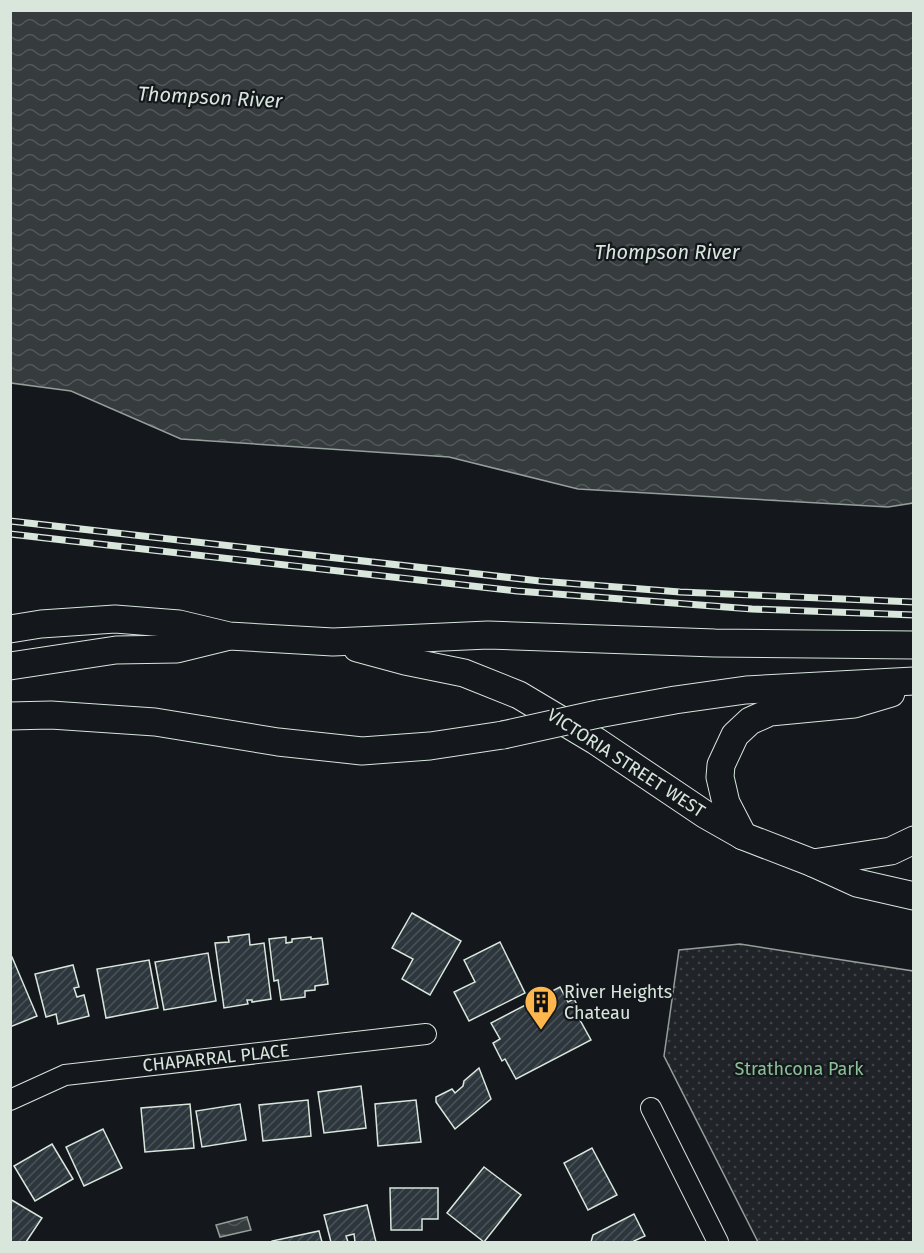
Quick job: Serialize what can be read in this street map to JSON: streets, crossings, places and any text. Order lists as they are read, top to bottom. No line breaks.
{"streets":{"main road":["VICTORIA STREET WEST"],"street":["CHAPARRAL PLACE"]},"water":["Thompson River"],"parks":["Strathcona Park"],"places":{"building":["River Heights Chateau"]}}
